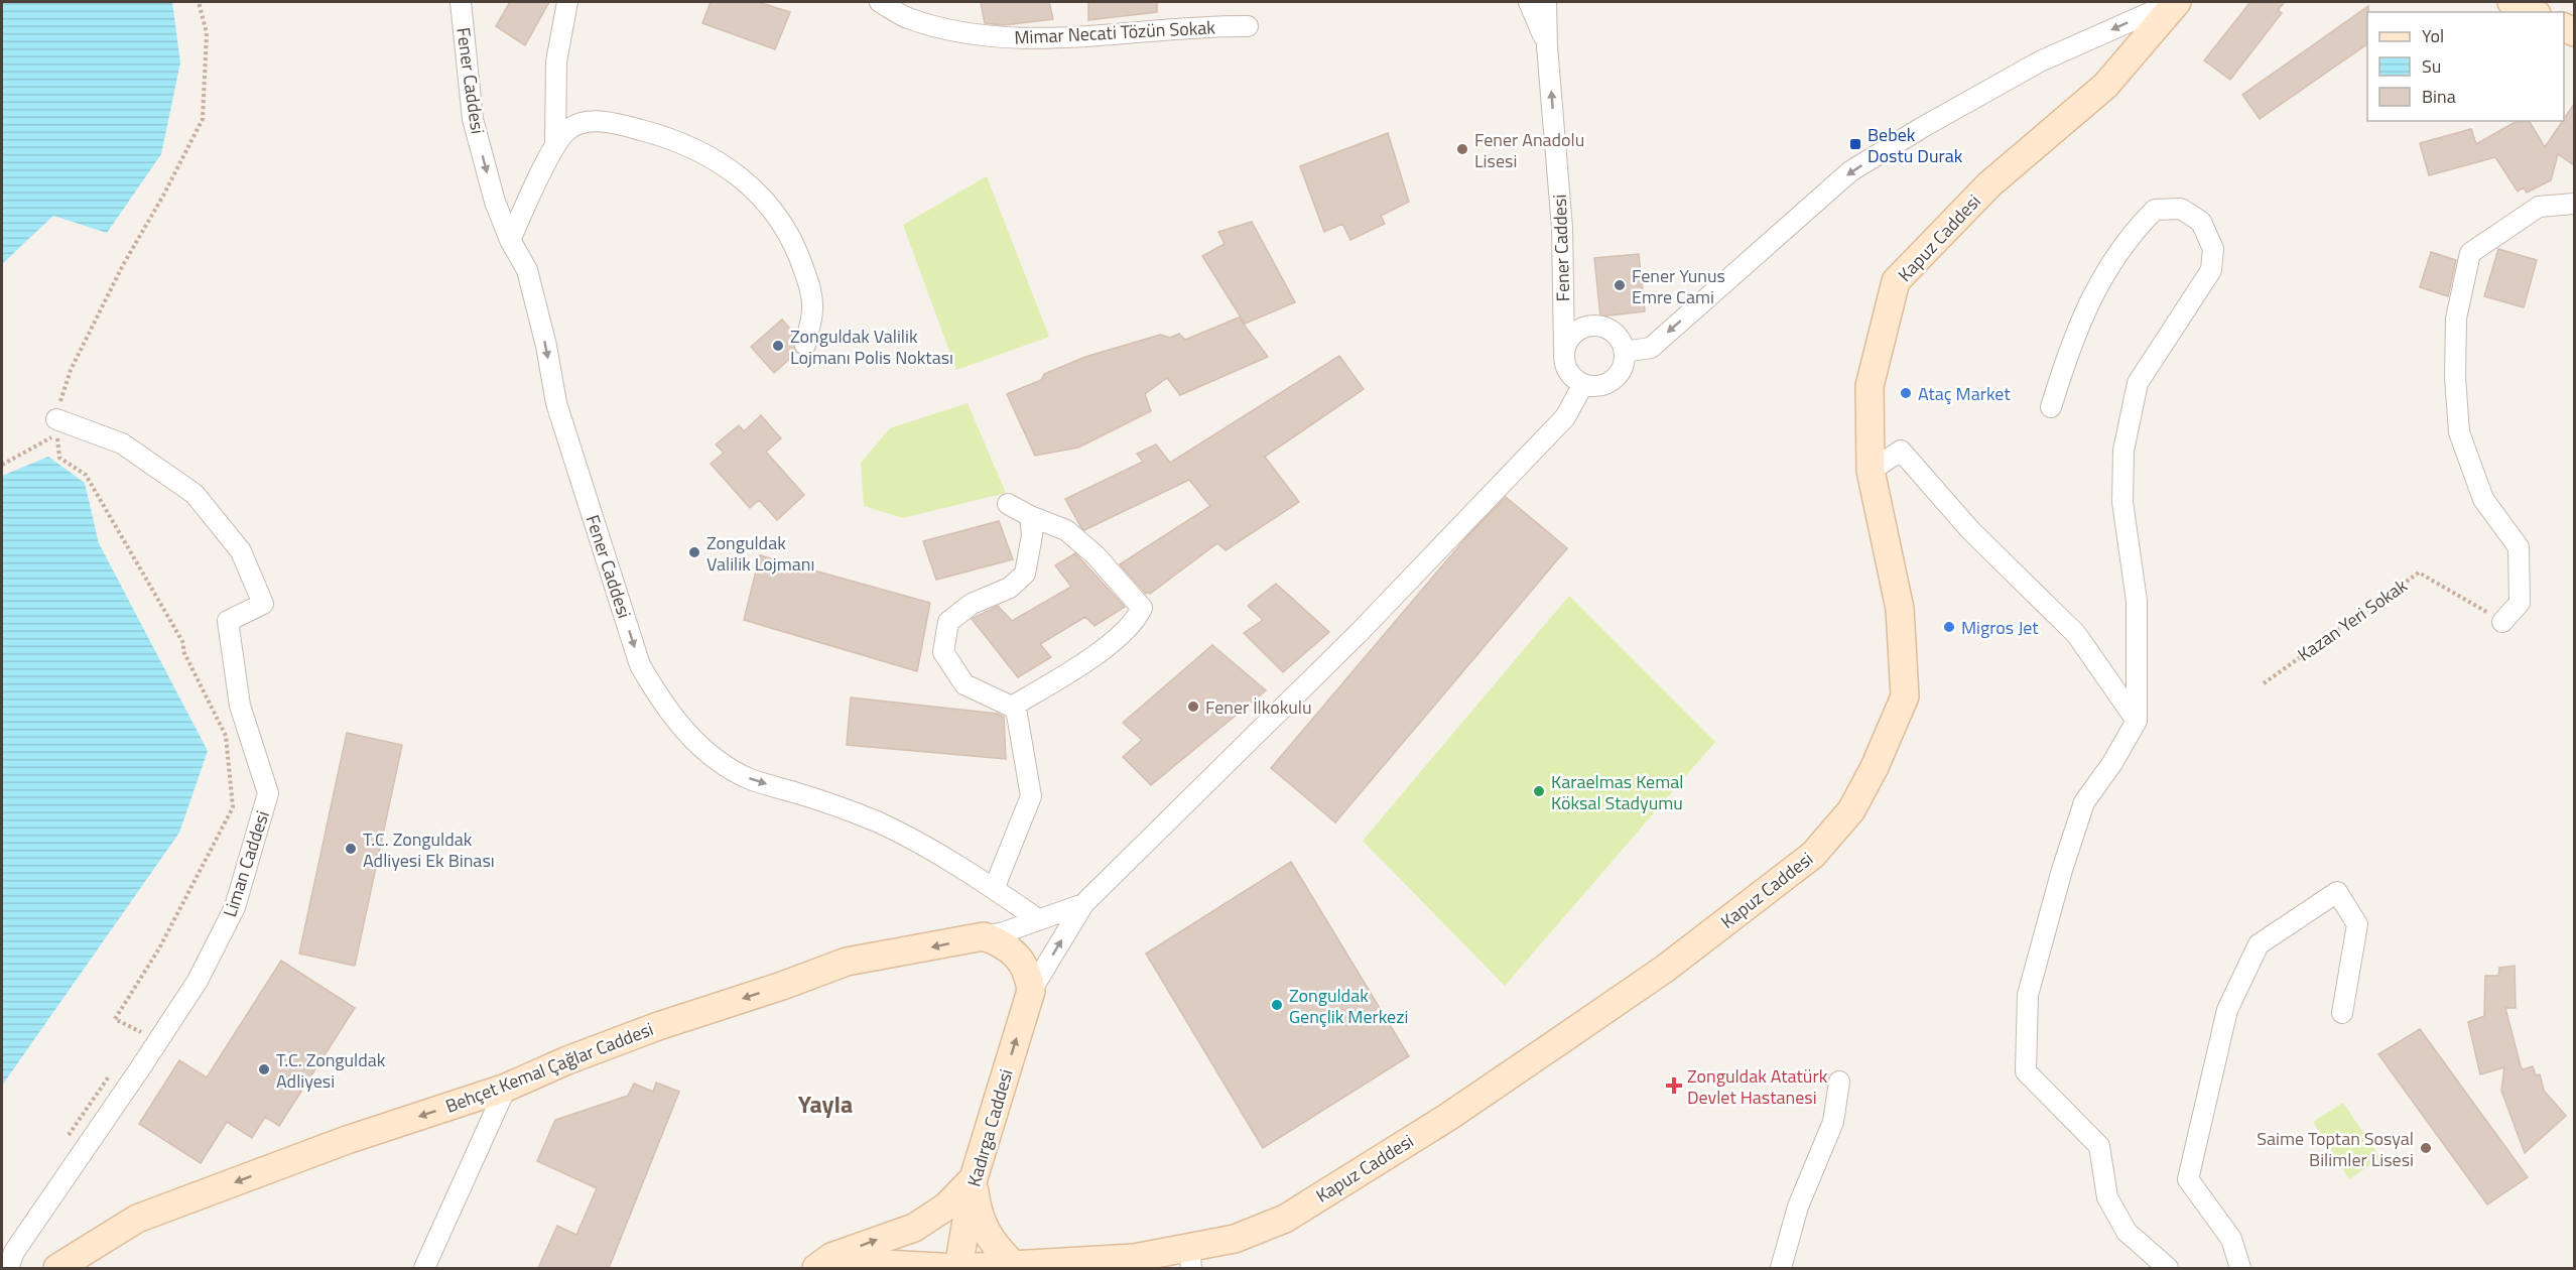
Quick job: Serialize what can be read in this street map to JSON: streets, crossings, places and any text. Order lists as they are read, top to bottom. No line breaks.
{"streets":{"main road":["Kapuz Caddesi","Behçet Kemal Çağlar Caddesi","Kadırga Caddesi"],"street":["Mimar Necati Tözün Sokak","Fener Caddesi","Liman Caddesi"],"path":["Kazan Yeri Sokak"]},"crossings":[["Kapuz Caddesi","Kadırga Caddesi"]],"one_way":["Behçet Kemal Çağlar Caddesi","Kadırga Caddesi"],"districts":["Yayla"],"places":{"transit":["Bebek Dostu Durak"],"other":["Fener Anadolu Lisesi","Fener Yunus Emre Cami","Zonguldak Valilik Lojmanı Polis Noktası","Ataç Market","Zonguldak Valilik Lojmanı","Migros Jet","Fener İlkokulu","Karaelmas Kemal Köksal Stadyumu","T.C. Zonguldak Adliyesi Ek Binası","Zonguldak Gençlik Merkezi","T.C. Zonguldak Adliyesi","Saime Toptan Sosyal Bilimler Lisesi"],"health":["Zonguldak Atatürk Devlet Hastanesi"]},"legend":["Yol","Su","Bina"]}
